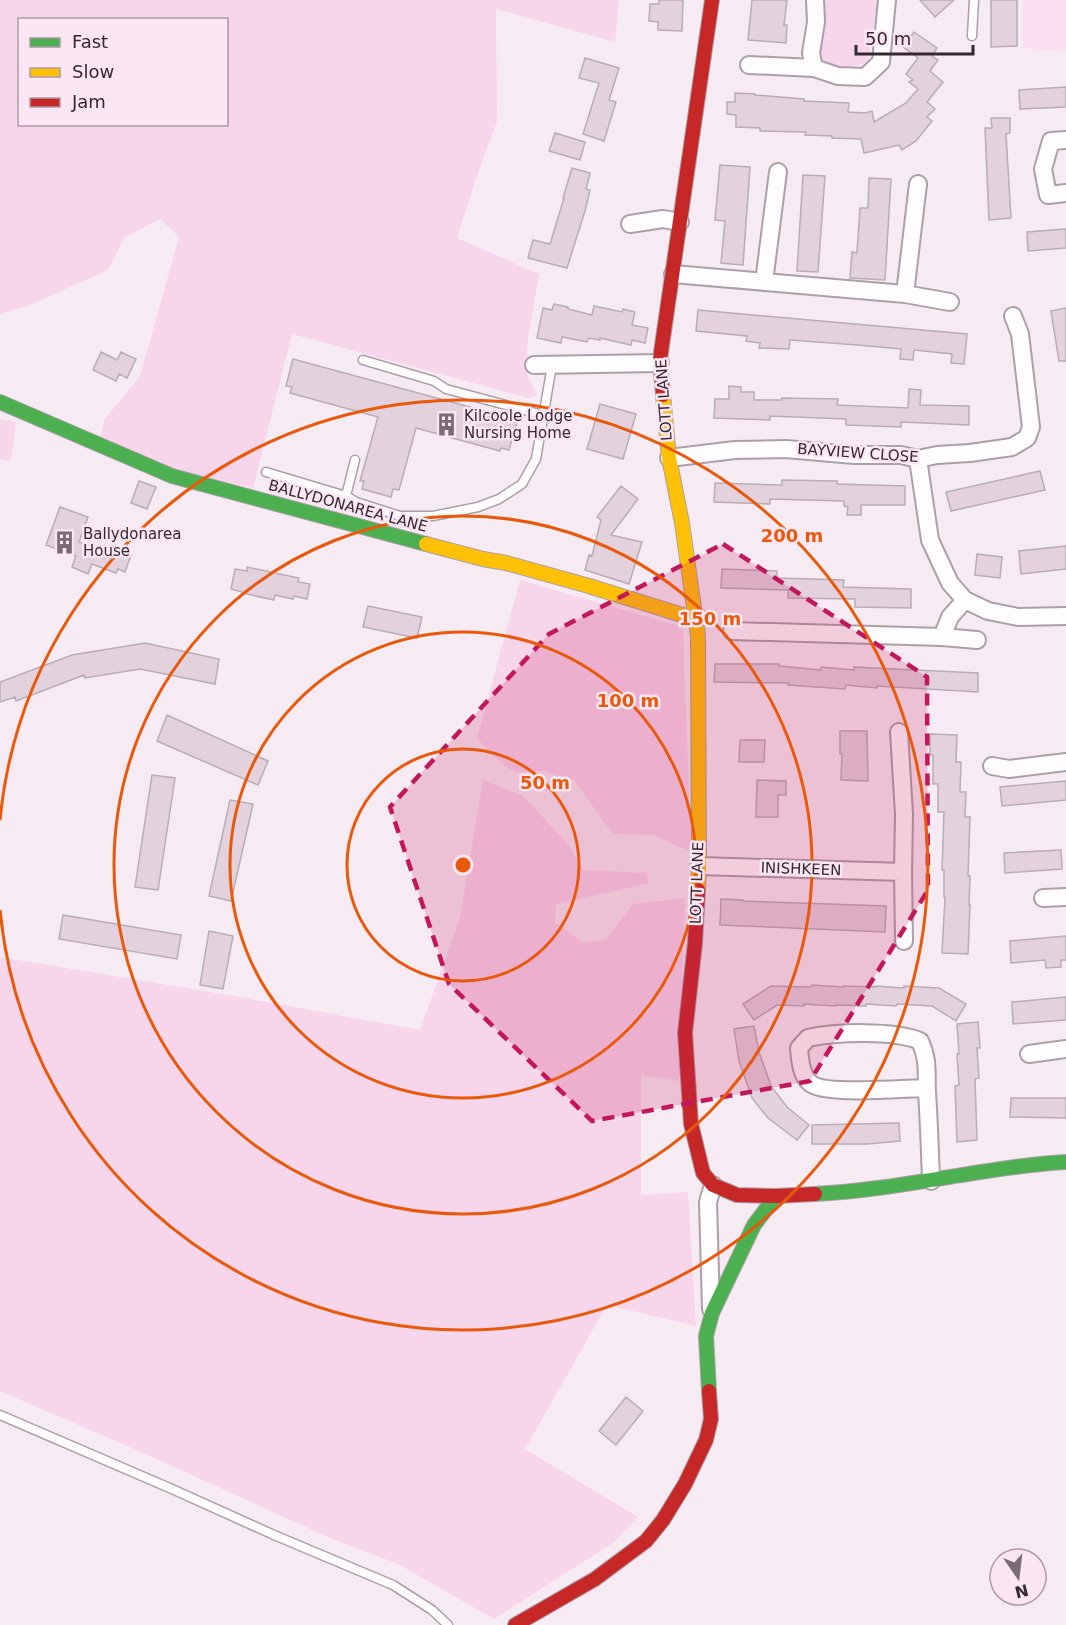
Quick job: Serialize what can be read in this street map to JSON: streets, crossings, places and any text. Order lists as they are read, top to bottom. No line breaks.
{"streets":{"street":["LOTT LANE","BAYVIEW CLOSE","BALLYDONAREA LANE","INISHKEEN"]},"crossings":[["LOTT LANE","BAYVIEW CLOSE"],["LOTT LANE","BALLYDONAREA LANE"],["LOTT LANE","INISHKEEN"]],"places":{"building":["Kilcoole Lodge Nursing Home","Ballydonarea House"]},"legend":["Fast","Slow","Jam"],"scale_bar":"50 m","north":"bottom","rings":["200 m","150 m","100 m","50 m"]}
